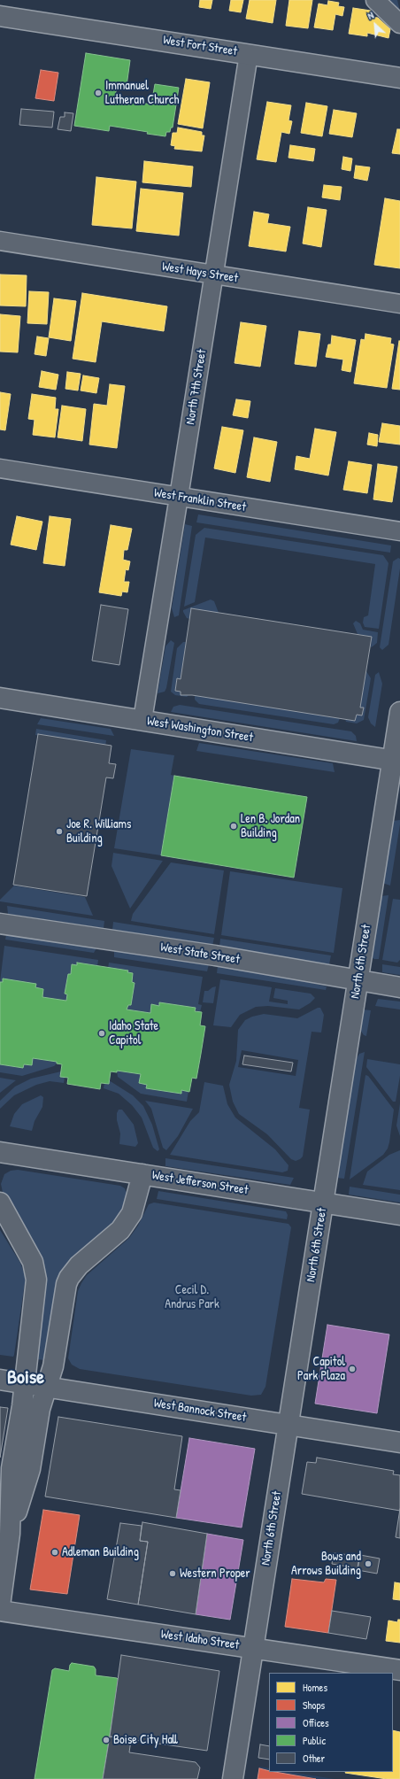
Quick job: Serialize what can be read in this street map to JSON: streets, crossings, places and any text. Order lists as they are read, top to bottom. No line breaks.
{"streets":{"street":["West Fort Street","West Hays Street","North 7th Street","West Franklin Street","West Washington Street","West State Street","North 6th Street","West Jefferson Street","West Bannock Street","West Idaho Street"]},"crossings":[["West Fort Street","North 7th Street"],["West Hays Street","North 7th Street"],["North 7th Street","West Franklin Street"],["North 7th Street","West Washington Street"],["West Washington Street","North 6th Street"],["West State Street","North 6th Street"],["North 6th Street","West Jefferson Street"],["North 6th Street","West Bannock Street"],["North 6th Street","West Idaho Street"]],"districts":["Boise"],"parks":["Cecil D. Andrus Park"],"places":["Immanuel Lutheran Church","Len B. Jordan Building","Joe R. Williams Building","Idaho State Capitol","Capitol Park Plaza","Adleman Building","Bows and Arrows Building","Western Proper","Boise City Hall"],"legend":["Homes","Shops","Offices","Public","Other"],"north":"top left"}
